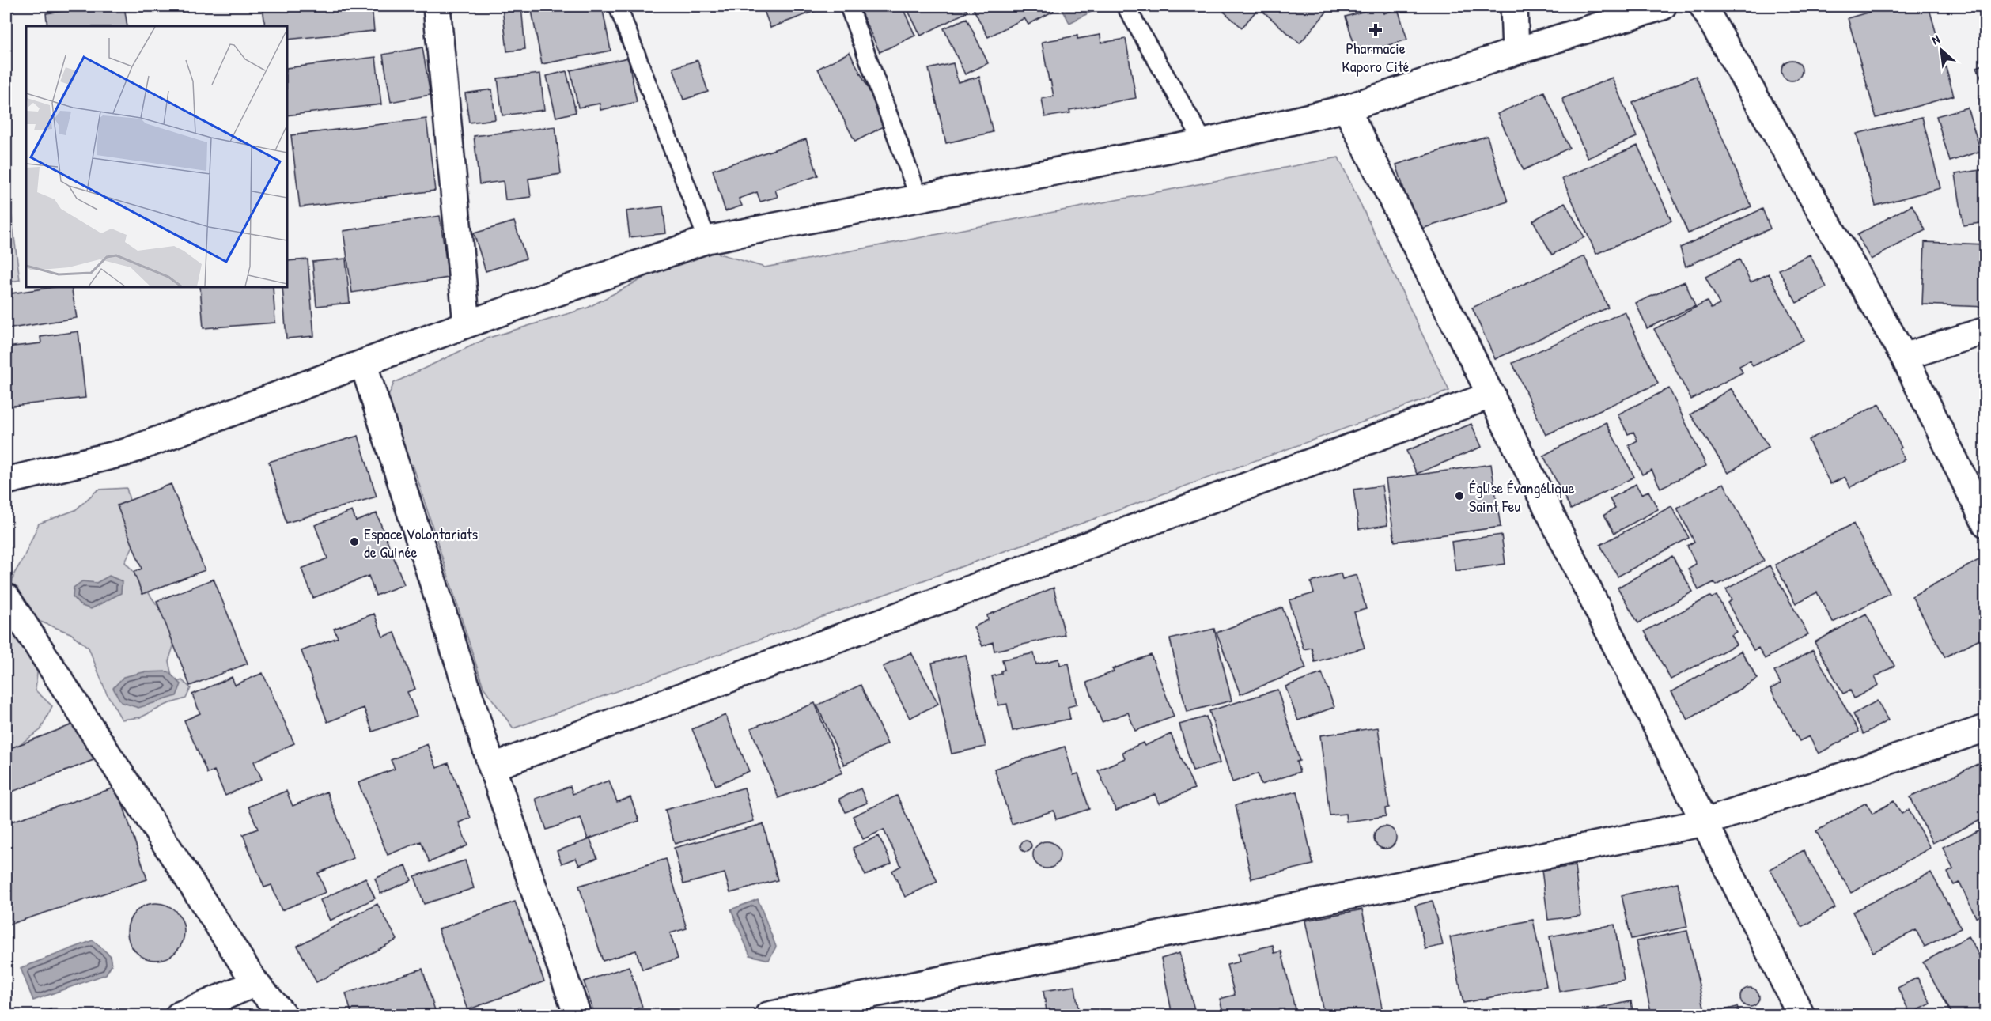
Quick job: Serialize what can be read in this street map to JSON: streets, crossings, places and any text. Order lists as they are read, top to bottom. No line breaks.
{"places":{"health":["Pharmacie Kaporo Cité"],"other":["Église Évangélique Saint Feu","Espace Volontariats de Guinée"]},"north":"top left"}
